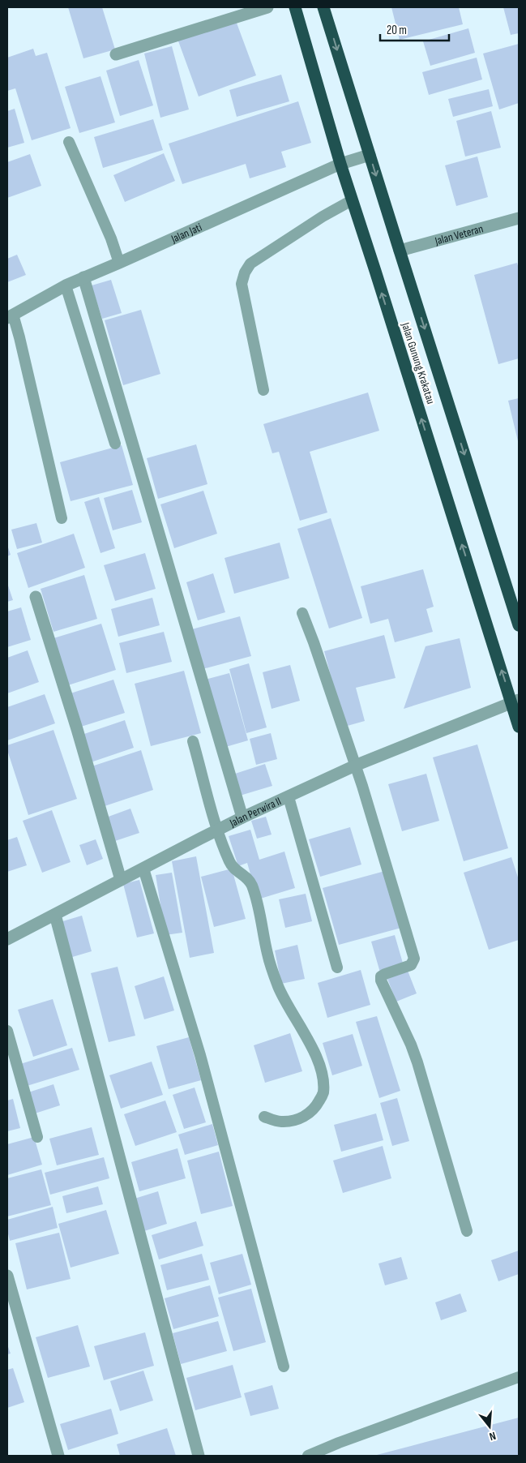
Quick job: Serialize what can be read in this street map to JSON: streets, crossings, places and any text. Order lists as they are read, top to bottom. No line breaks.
{"streets":{"highway":["Jalan Gunung Krakatau"],"street":["Jalan Jati","Jalan Veteran","Jalan Perwira II"]},"crossings":[["Jalan Jati","Jalan Gunung Krakatau"],["Jalan Veteran","Jalan Gunung Krakatau"],["Jalan Gunung Krakatau","Jalan Perwira II"]],"scale_bar":"20 m","north":"bottom"}
